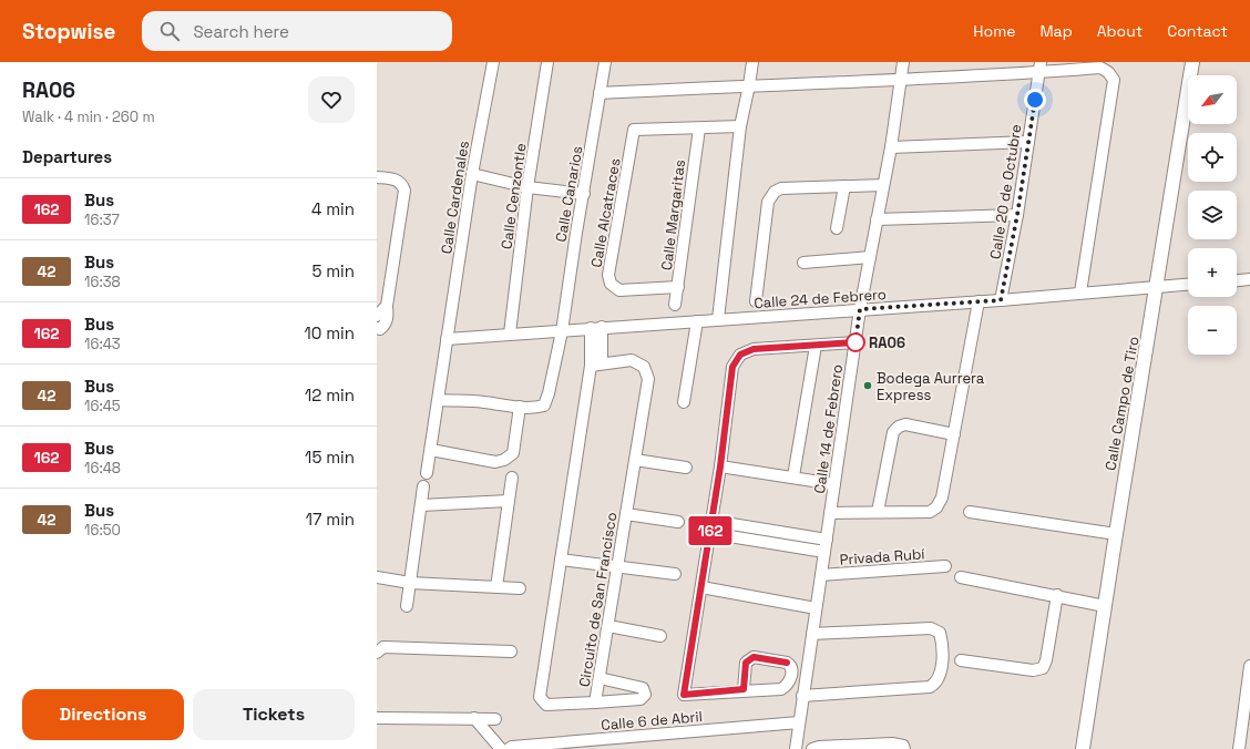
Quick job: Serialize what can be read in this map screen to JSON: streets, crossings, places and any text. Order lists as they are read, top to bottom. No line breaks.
{"streets":{"street":["Calle 20 de Octubre","Calle Canarios","Calle Cenzontle","Calle Cardenales","Calle Alcatraces","Calle Margaritas","Calle 24 de Febrero","Calle Campo de Tiro","Calle 14 de Febrero","Privada Rubí","Circuito de San Francisco","Calle 6 de Abril"]},"crossings":[["Calle 20 de Octubre","Calle 24 de Febrero"],["Calle Canarios","Calle 24 de Febrero"],["Calle Cenzontle","Calle 24 de Febrero"],["Calle Cardenales","Calle 24 de Febrero"],["Calle Alcatraces","Calle Margaritas"],["Calle 24 de Febrero","Calle Campo de Tiro"],["Calle 24 de Febrero","Calle 14 de Febrero"],["Calle 24 de Febrero","Circuito de San Francisco"],["Calle 14 de Febrero","Privada Rubí"],["Calle 14 de Febrero","Calle 6 de Abril"]],"places":["RA06","Bodega Aurrera Express"],"lines":["bus line 162"],"north":"bottom left","page":{"header":"Stopwise","search":"Search here","nav":["Home","Map","About","Contact"],"heading":[["RA06","Walk · 4 min · 260 m"],"Departures"],"on_map":"162","map_buttons":["+","−"],"list":[{"mark":"162","name":"Bus","note":"16:37","value":"4 min"},{"mark":"42","name":"Bus","note":"16:38","value":"5 min"},{"mark":"162","name":"Bus","note":"16:43","value":"10 min"},{"mark":"42","name":"Bus","note":"16:45","value":"12 min"},{"mark":"162","name":"Bus","note":"16:48","value":"15 min"},{"mark":"42","name":"Bus","note":"16:50","value":"17 min"}],"buttons":["Directions","Tickets"]}}
